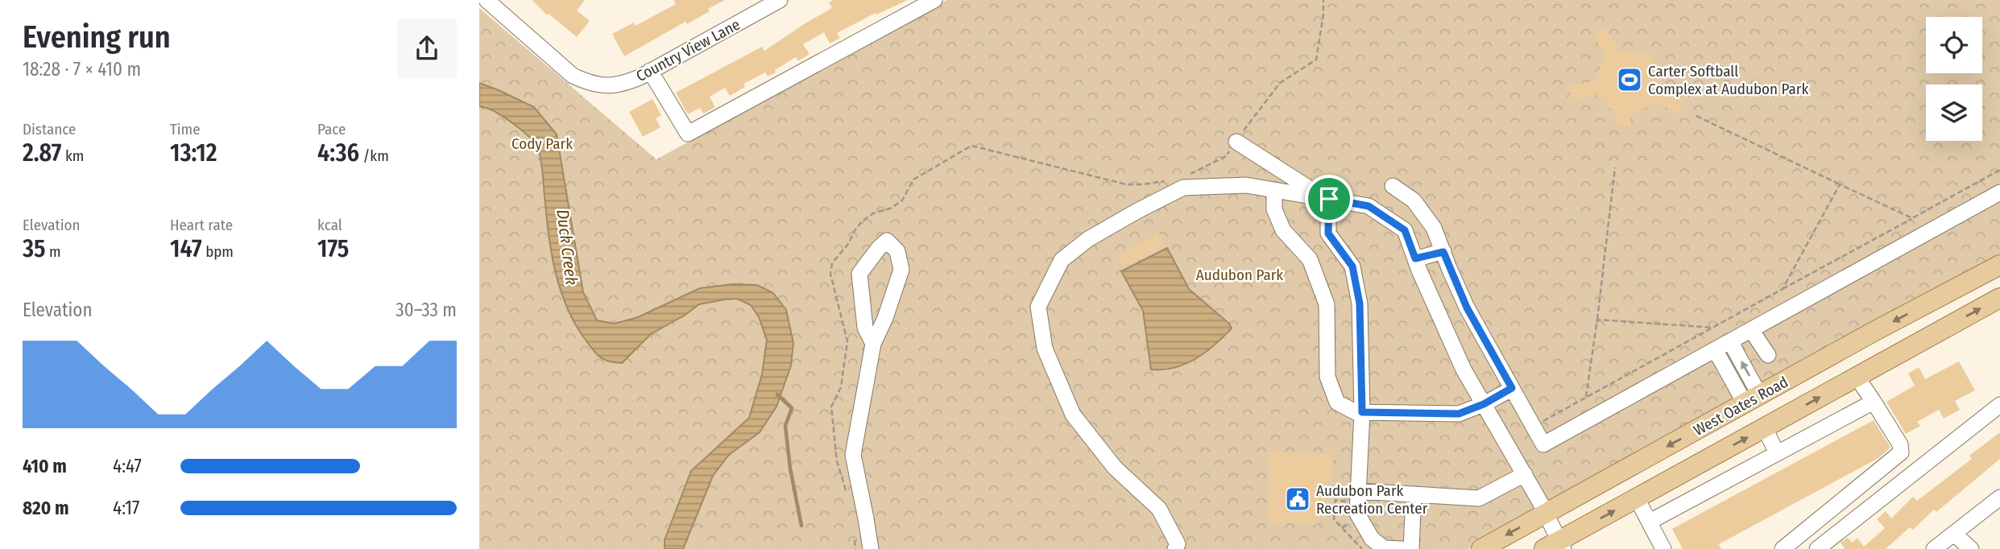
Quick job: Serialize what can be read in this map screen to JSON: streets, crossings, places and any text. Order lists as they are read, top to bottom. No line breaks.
{"streets":{"main road":["West Oates Road"],"street":["Country View Lane"]},"water":["Duck Creek"],"parks":["Cody Park","Audubon Park"],"places":{"sports":["Carter Softball Complex at Audubon Park"],"public building":["Audubon Park Recreation Center"]},"page":{"heading":["Evening run","18:28 · 7 × 410 m"],"stats":[["Distance","2.87 km"],["Time","13:12"],["Pace","4:36 /km"],["Elevation","35 m"],["Heart rate","147 bpm"],["kcal","175"]],"chart":["Elevation","30–33 m"],"list":[{"name":"410 m","note":"4:47"},{"name":"820 m","note":"4:17"}]}}
